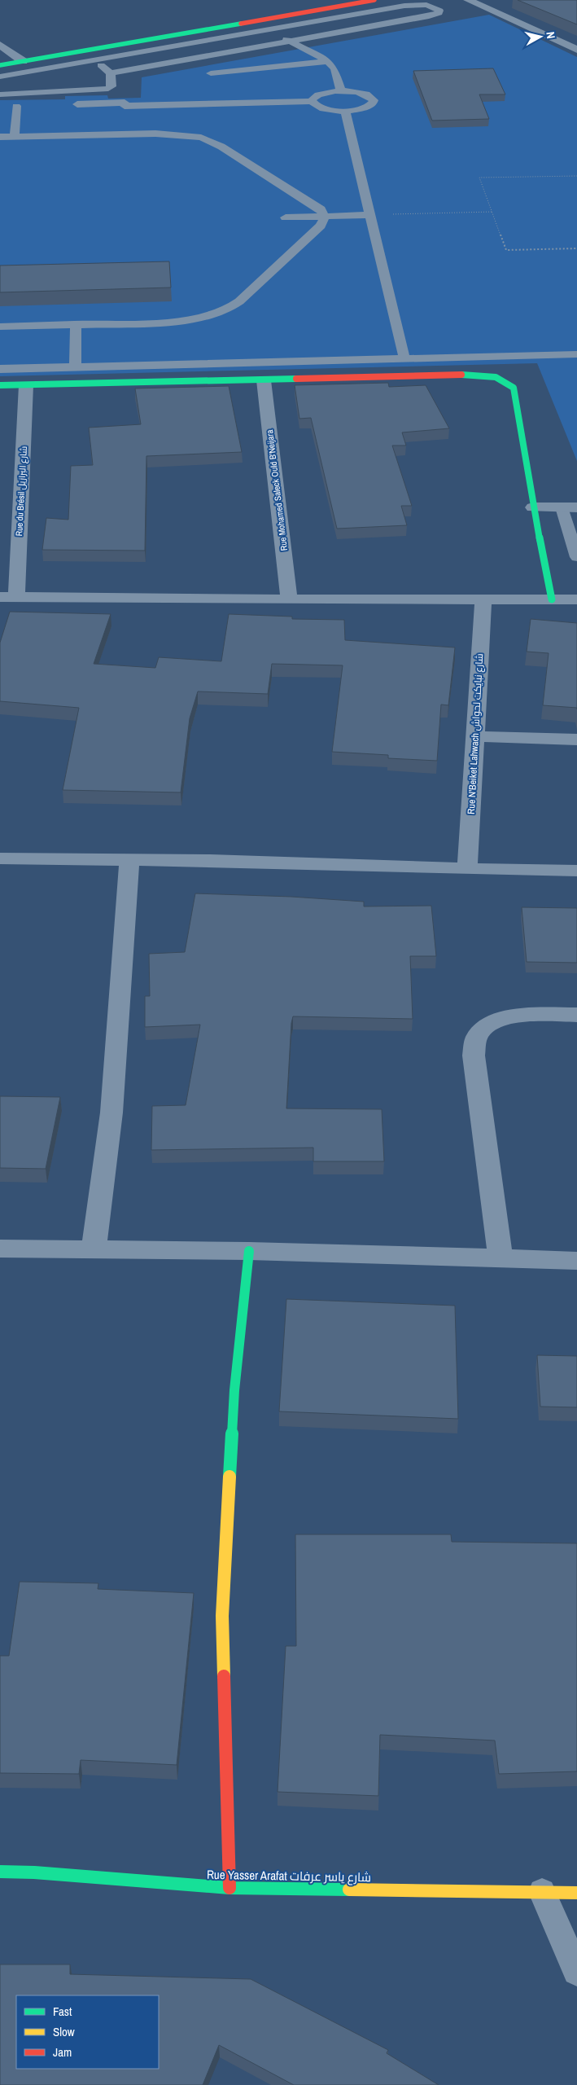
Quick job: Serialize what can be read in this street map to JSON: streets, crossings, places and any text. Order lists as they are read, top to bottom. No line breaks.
{"streets":{"street":["Rue Mohamed Saleck Ould B'Neijara","Rue du Brésil شارع البرازيل","Rue N'Beiket Lahwach شارع نبايكت لحواش","Rue Yasser Arafat شارع ياسر عرفات"]},"legend":["Fast","Slow","Jam"],"north":"right"}
